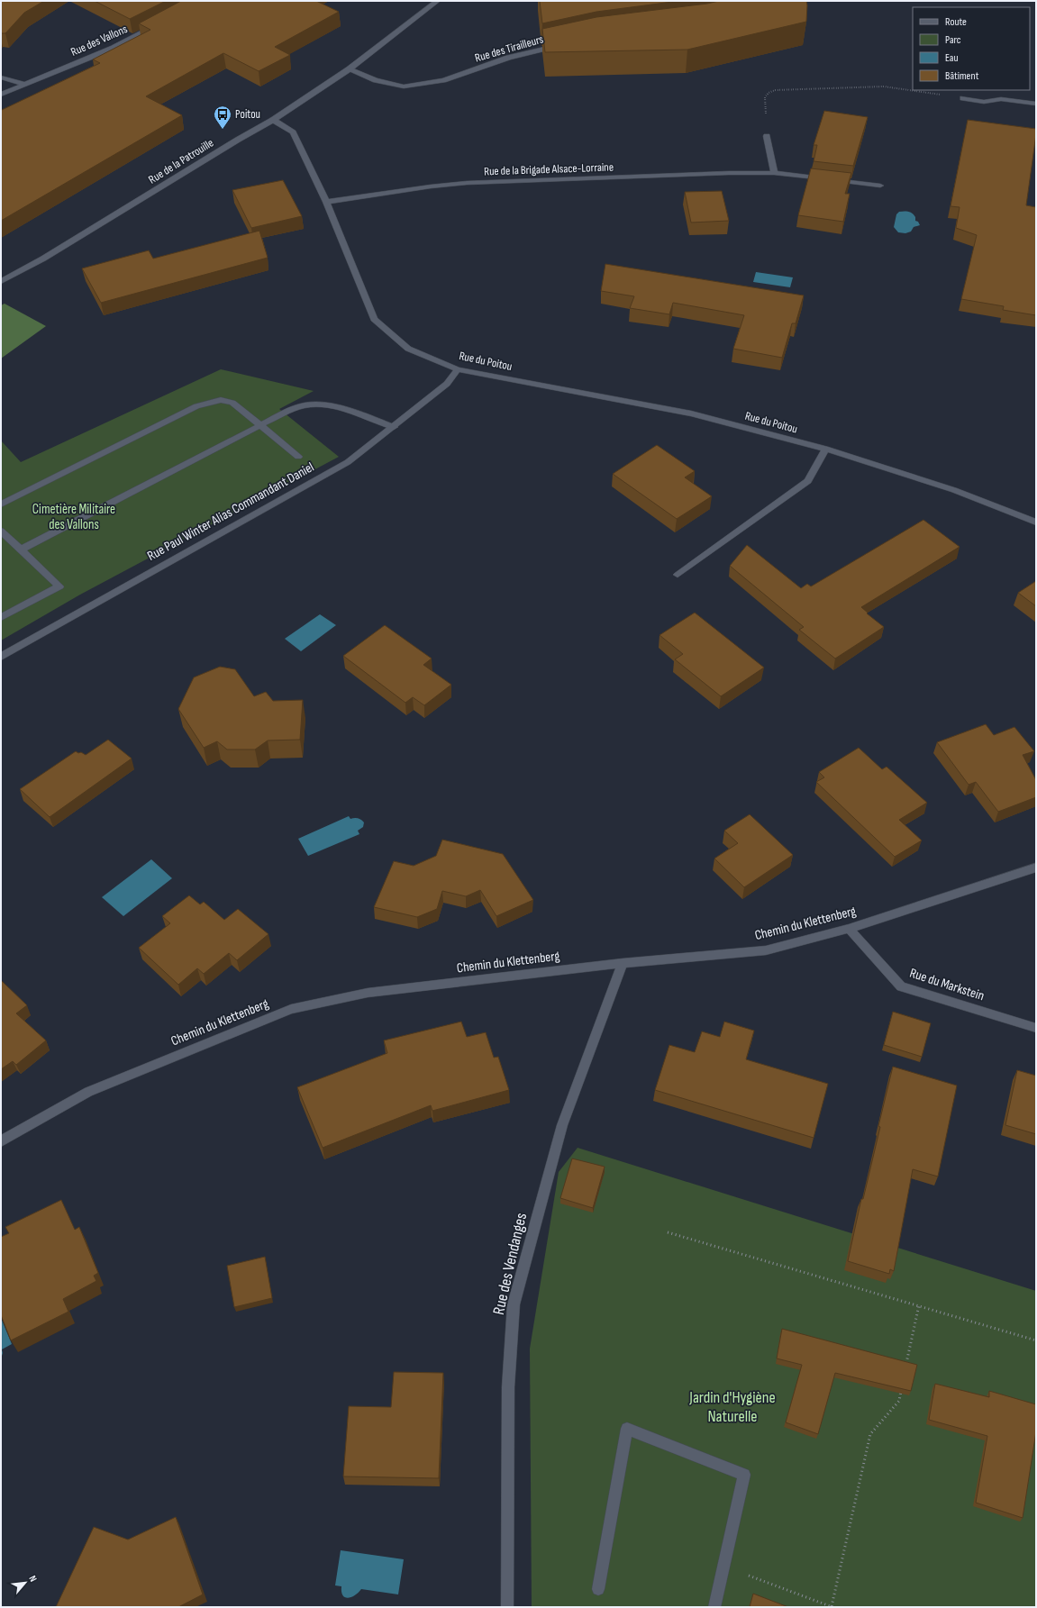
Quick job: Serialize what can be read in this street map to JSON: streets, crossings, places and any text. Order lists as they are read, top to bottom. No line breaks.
{"streets":{"street":["Rue des Vallons","Rue des Tirailleurs","Rue de la Patrouille","Rue de la Brigade Alsace-Lorraine","Rue du Poitou","Rue Paul Winter Alias Commandant Daniel","Chemin du Klettenberg","Rue du Markstein","Rue des Vendanges"]},"crossings":[["Rue des Tirailleurs","Rue de la Patrouille"],["Rue de la Patrouille","Rue du Poitou"],["Rue de la Brigade Alsace-Lorraine","Rue du Poitou"],["Rue du Poitou","Rue Paul Winter Alias Commandant Daniel"],["Chemin du Klettenberg","Rue du Markstein"],["Chemin du Klettenberg","Rue des Vendanges"]],"parks":["Cimetière Militaire des Vallons","Jardin d'Hygiène Naturelle"],"places":{"bus stop":["Poitou"]},"legend":["Route","Parc","Eau","Bâtiment"],"north":"top right"}
